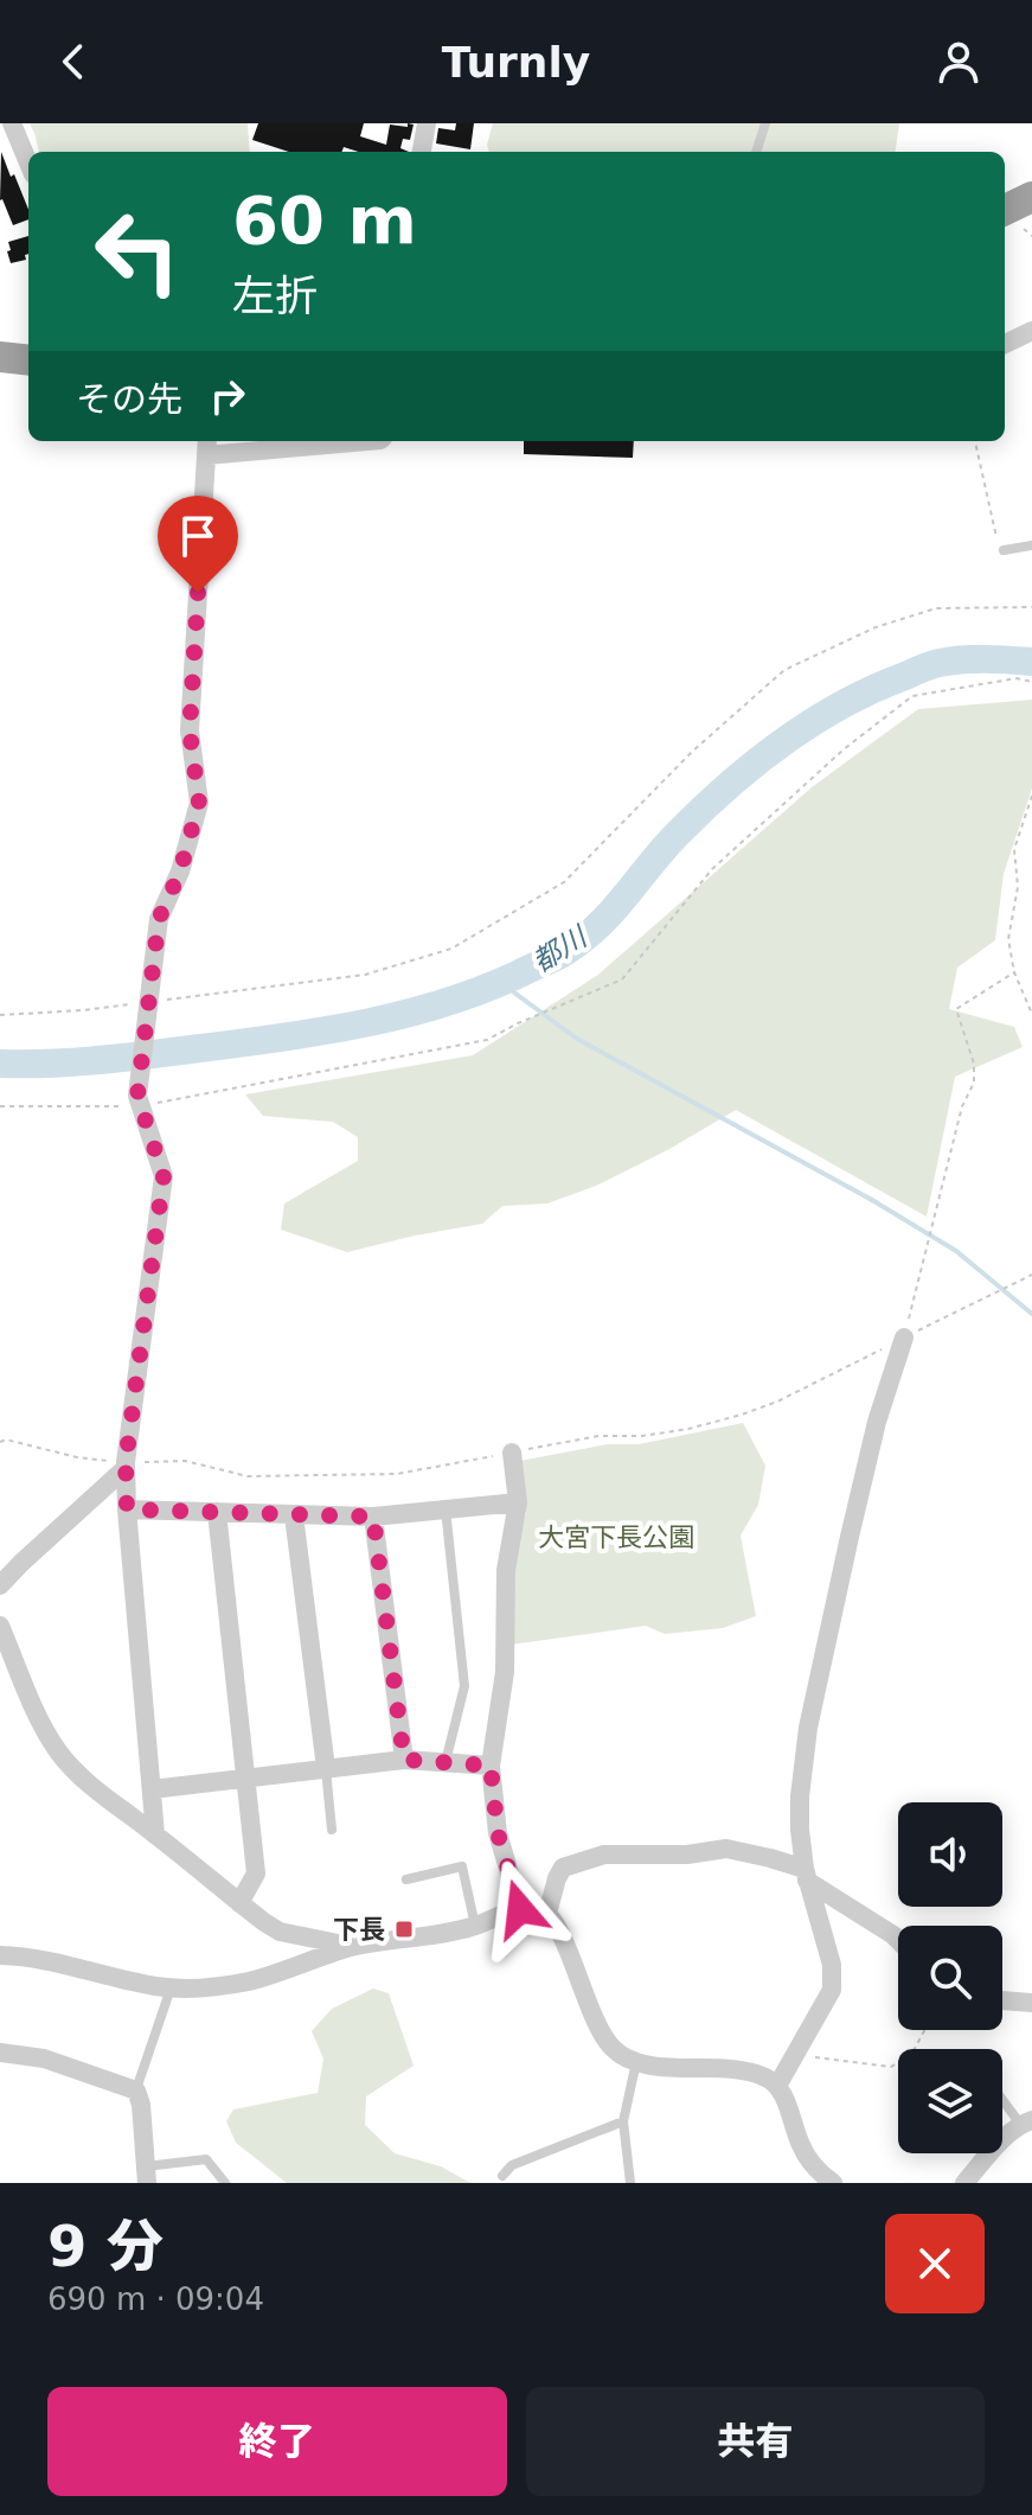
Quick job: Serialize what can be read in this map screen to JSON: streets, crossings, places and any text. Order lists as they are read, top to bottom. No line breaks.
{"water":["都川"],"parks":["大宮下長公園"],"places":{"transit":["下長"]},"page":{"header":"Turnly","turn":["60 m","左折"],"then":"その先","heading":["9 分","690 m · 09:04"],"buttons":["終了","共有"]}}
